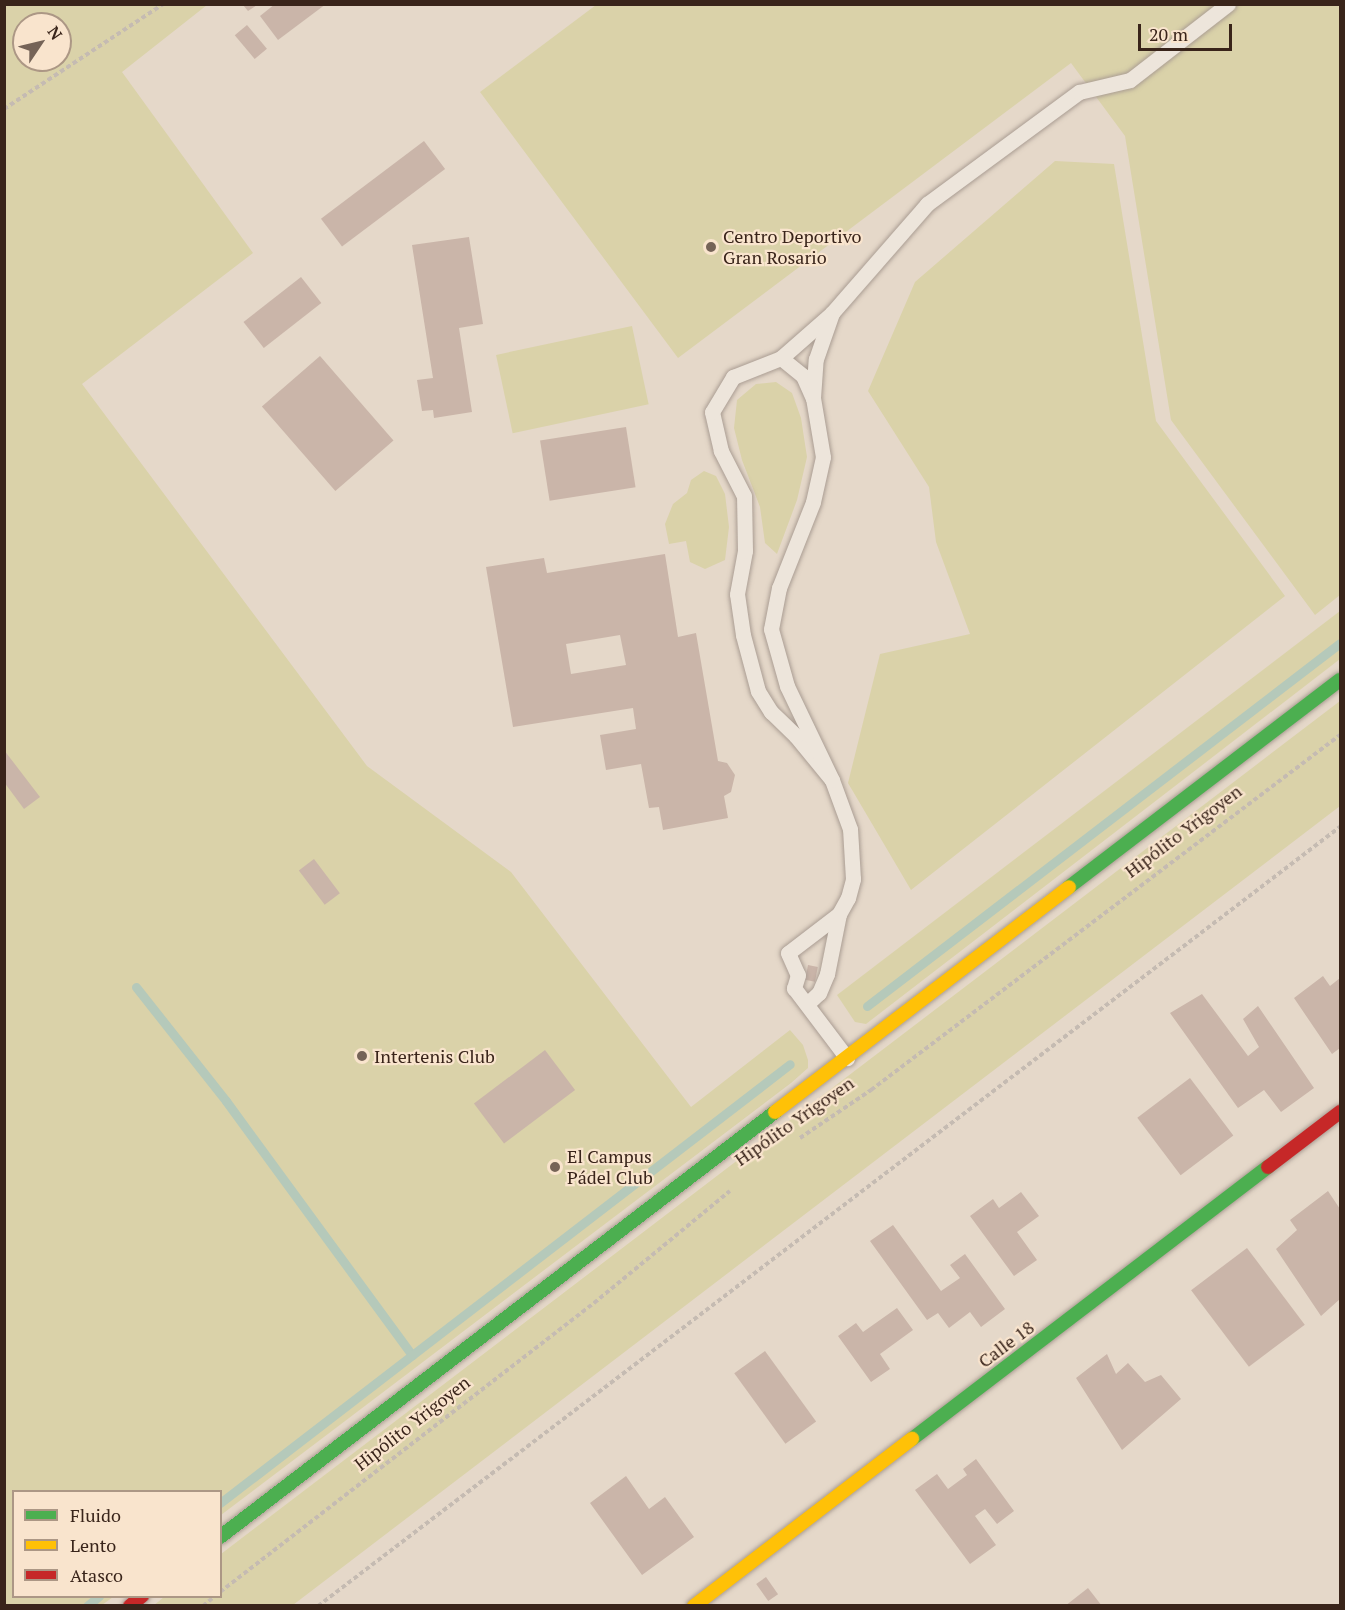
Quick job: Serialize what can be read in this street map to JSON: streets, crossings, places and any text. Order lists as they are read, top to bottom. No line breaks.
{"streets":{"main road":["Hipólito Yrigoyen","Calle 18"]},"places":["Centro Deportivo Gran Rosario","Intertenis Club","El Campus Pádel Club"],"legend":["Fluido","Lento","Atasco"],"scale_bar":"20 m","north":"top right"}
